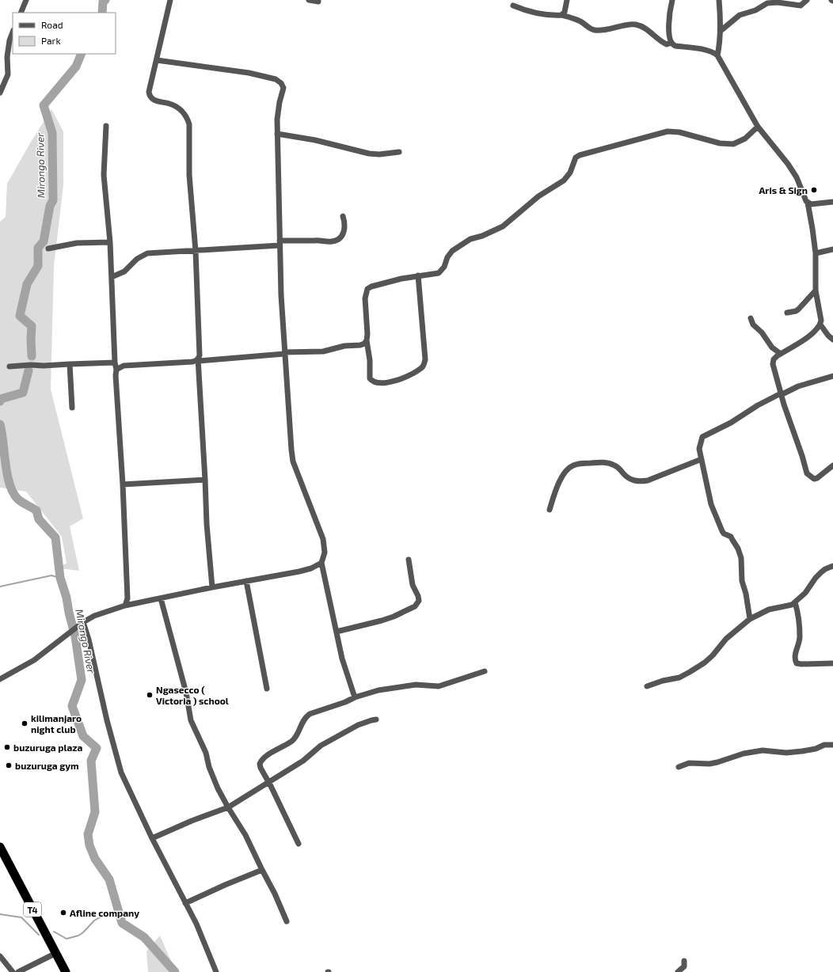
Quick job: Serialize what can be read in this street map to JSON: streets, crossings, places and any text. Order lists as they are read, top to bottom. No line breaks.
{"streets":{"highway":["T4"]},"water":["Mirongo River"],"places":["Aris & Sign","Ngasecco ( Victoria ) school","kilimanjaro night club","buzuruga plaza","buzuruga gym","Afline company"],"legend":["Road","Park"]}
